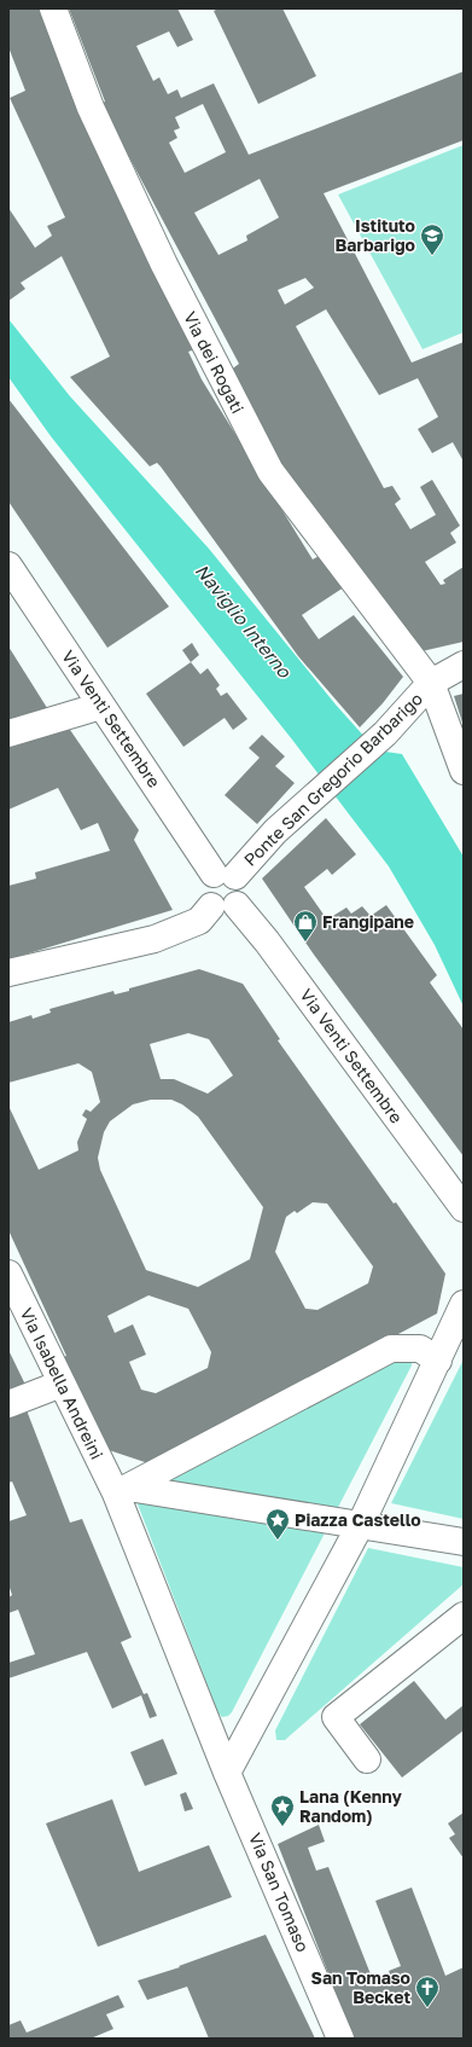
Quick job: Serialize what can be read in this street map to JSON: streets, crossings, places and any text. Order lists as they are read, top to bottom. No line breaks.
{"streets":{"street":["Via dei Rogati","Via Venti Settembre","Ponte San Gregorio Barbarigo","Via Isabella Andreini","Via San Tomaso"]},"crossings":[["Via dei Rogati","Ponte San Gregorio Barbarigo"],["Via Venti Settembre","Ponte San Gregorio Barbarigo"]],"water":["Naviglio Interno"],"places":{"school or university":["Istituto Barbarigo"],"shop":["Frangipane"],"place":["Piazza Castello","Lana (Kenny Random)"],"church":["San Tomaso Becket"]}}
